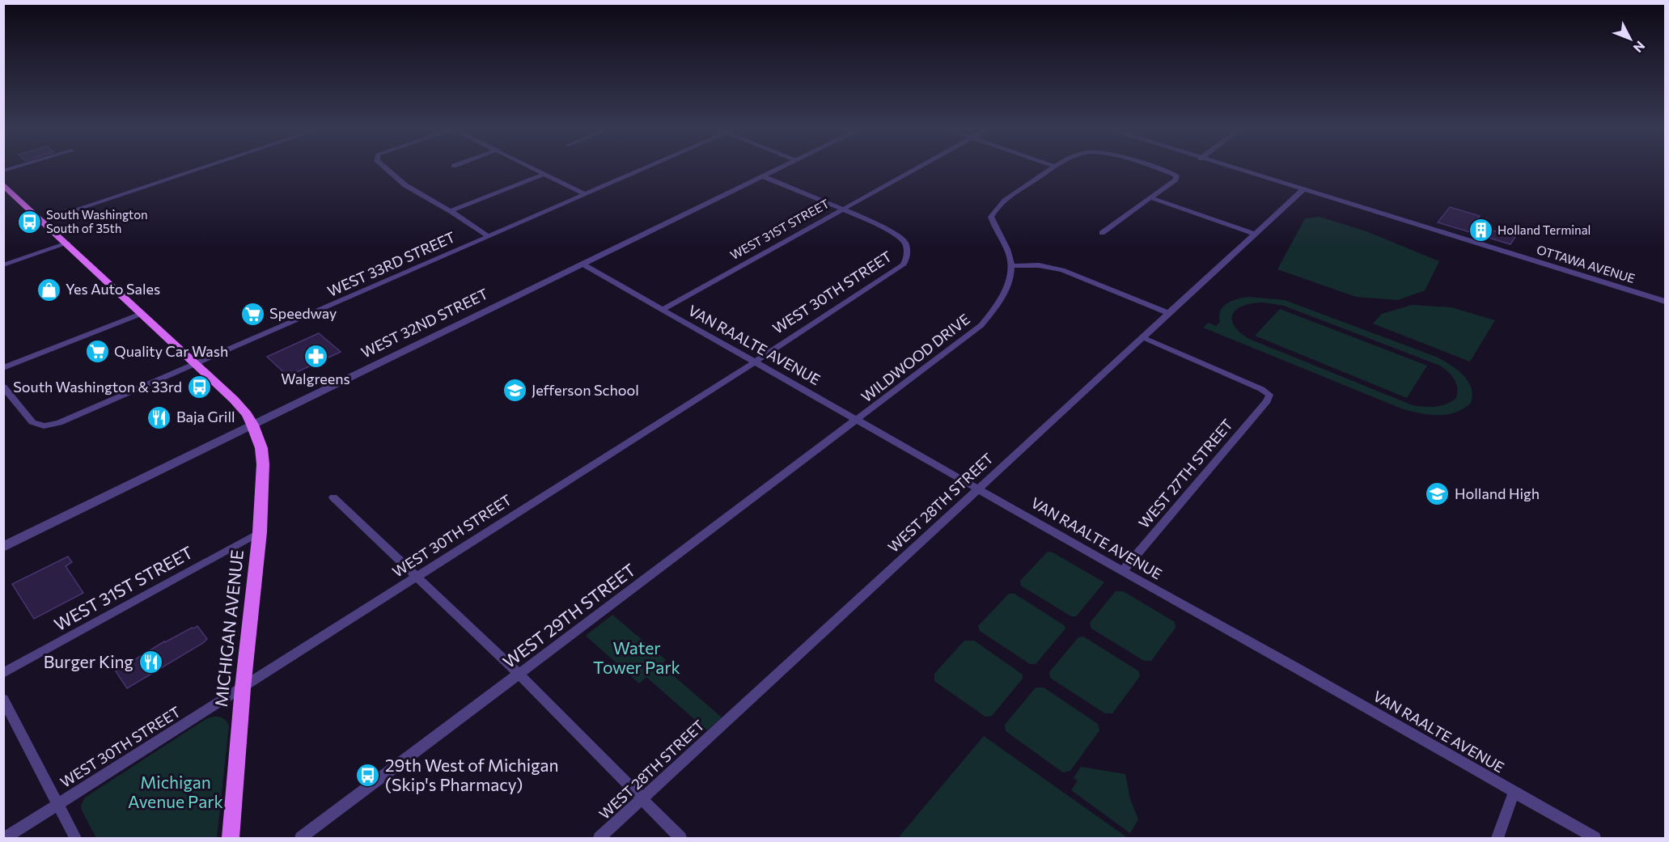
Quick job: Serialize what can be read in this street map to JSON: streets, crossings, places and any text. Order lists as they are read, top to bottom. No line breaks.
{"streets":{"main road":["MICHIGAN AVENUE"],"street":["WEST 31ST STREET","WEST 33RD STREET","OTTAWA AVENUE","WEST 30TH STREET","WEST 32ND STREET","VAN RAALTE AVENUE","WILDWOOD DRIVE","WEST 27TH STREET","WEST 28TH STREET","WEST 29TH STREET"]},"crossings":[["WEST 31ST STREET","WEST 30TH STREET"],["WEST 31ST STREET","VAN RAALTE AVENUE"],["WEST 31ST STREET","MICHIGAN AVENUE"],["WEST 33RD STREET","MICHIGAN AVENUE"],["OTTAWA AVENUE","WEST 28TH STREET"],["WEST 30TH STREET","VAN RAALTE AVENUE"],["WEST 30TH STREET","MICHIGAN AVENUE"],["WEST 32ND STREET","VAN RAALTE AVENUE"],["WEST 32ND STREET","MICHIGAN AVENUE"],["VAN RAALTE AVENUE","WILDWOOD DRIVE"],["VAN RAALTE AVENUE","WEST 27TH STREET"],["VAN RAALTE AVENUE","WEST 28TH STREET"],["VAN RAALTE AVENUE","WEST 29TH STREET"],["WILDWOOD DRIVE","WEST 29TH STREET"],["WEST 27TH STREET","WEST 28TH STREET"]],"parks":["Water Tower Park","Michigan Avenue Park"],"places":{"bus stop":["South Washington South of 35th","South Washington & 33rd","29th West of Michigan (Skip's Pharmacy)"],"building":["Holland Terminal"],"shop":["Yes Auto Sales"],"supermarket":["Speedway","Quality Car Wash"],"pharmacy":["Walgreens"],"school or university":["Jefferson School","Holland High"],"restaurant":["Baja Grill","Burger King"]},"north":"bottom right"}
